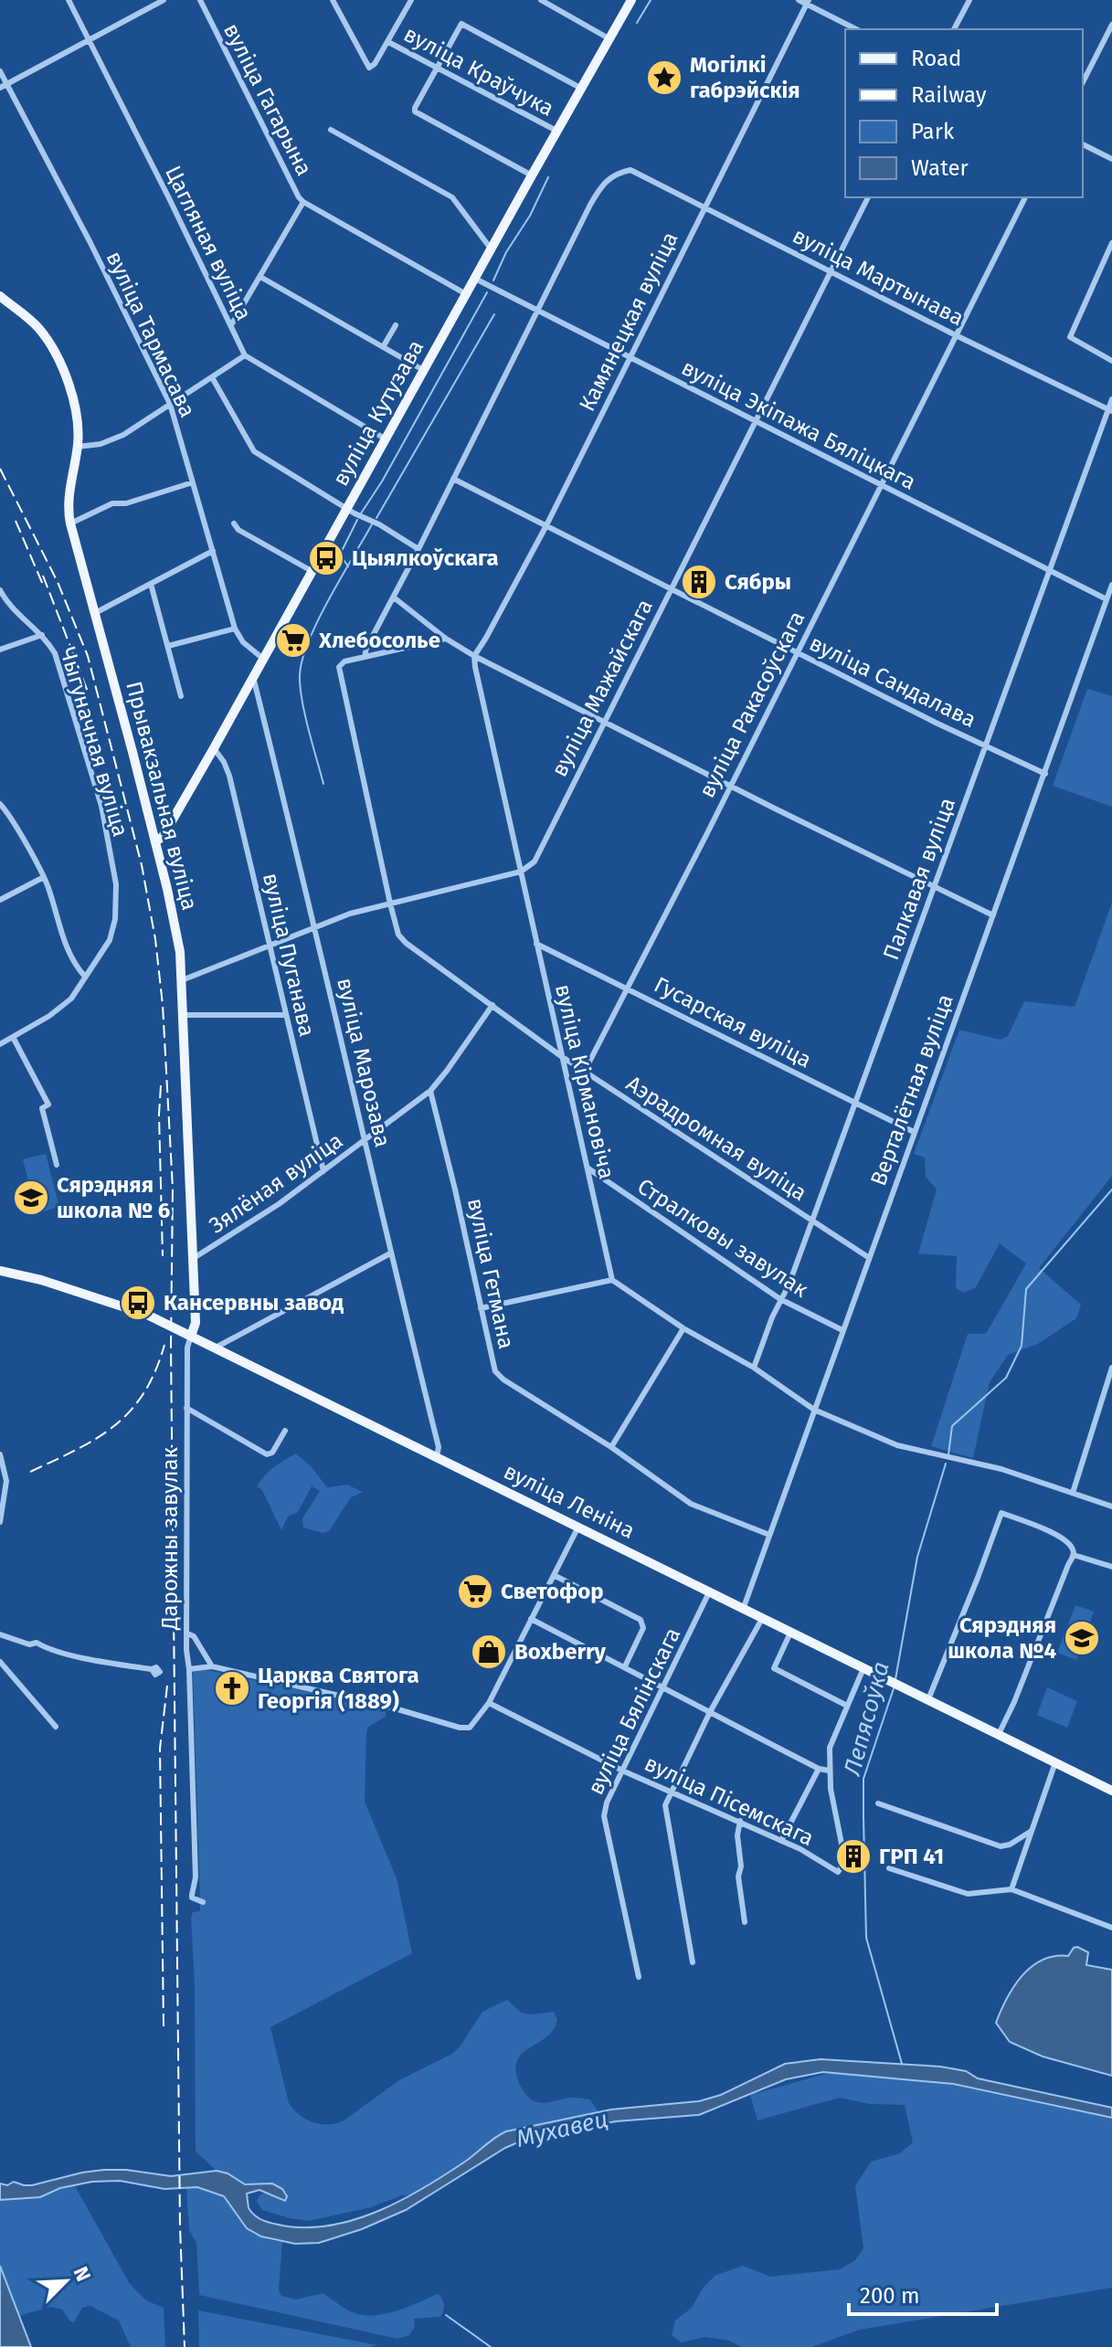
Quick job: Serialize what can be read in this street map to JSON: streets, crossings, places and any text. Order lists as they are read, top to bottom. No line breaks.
{"streets":{"main road":["вуліца Кутузава","Прывакзальная вуліца","вуліца Леніна"],"street":["вуліца Краўчука","вуліца Гагарына","Цагляная вуліца","вуліца Мартынава","Камянецкая вуліца","вуліца Тармасава","вуліца Экіпажа Бяліцкага","вуліца Сандалава","вуліца Мажайскага","вуліца Ракасоўскага","Чыгуначная вуліца","Палкавая вуліца","вуліца Пуганава","Гусарская вуліца","вуліца Марозава","вуліца Кірмановіча","Верталётная вуліца","Аэрадромная вуліца","Зялёная вуліца","Стралковы завулак","вуліца Гетмана","Дарожны завулак","вуліца Бялінскага","вуліца Пісемскага"]},"crossings":[["вуліца Краўчука","вуліца Кутузава"],["вуліца Гагарына","вуліца Кутузава"],["Цагляная вуліца","вуліца Кутузава"],["вуліца Мартынава","Камянецкая вуліца"],["вуліца Мартынава","вуліца Экіпажа Бяліцкага"],["вуліца Мартынава","вуліца Мажайскага"],["вуліца Мартынава","вуліца Ракасоўскага"],["вуліца Мартынава","Палкавая вуліца"],["Камянецкая вуліца","вуліца Экіпажа Бяліцкага"],["Камянецкая вуліца","вуліца Сандалава"],["Камянецкая вуліца","вуліца Кірмановіча"],["вуліца Тармасава","вуліца Кутузава"],["вуліца Кутузава","вуліца Экіпажа Бяліцкага"],["вуліца Кутузава","Прывакзальная вуліца"],["вуліца Кутузава","вуліца Пуганава"],["вуліца Кутузава","вуліца Марозава"],["вуліца Экіпажа Бяліцкага","вуліца Мажайскага"],["вуліца Экіпажа Бяліцкага","вуліца Ракасоўскага"],["вуліца Экіпажа Бяліцкага","Палкавая вуліца"],["вуліца Экіпажа Бяліцкага","Верталётная вуліца"],["вуліца Сандалава","вуліца Мажайскага"],["вуліца Сандалава","вуліца Ракасоўскага"],["вуліца Сандалава","Палкавая вуліца"],["вуліца Сандалава","Верталётная вуліца"],["вуліца Мажайскага","вуліца Кірмановіча"],["вуліца Ракасоўскага","Гусарская вуліца"],["вуліца Ракасоўскага","Аэрадромная вуліца"],["Прывакзальная вуліца","Зялёная вуліца"],["Прывакзальная вуліца","вуліца Леніна"],["Прывакзальная вуліца","Дарожны завулак"],["Палкавая вуліца","Гусарская вуліца"],["Палкавая вуліца","Аэрадромная вуліца"],["Палкавая вуліца","Стралковы завулак"],["вуліца Пуганава","Зялёная вуліца"],["Гусарская вуліца","вуліца Кірмановіча"],["Гусарская вуліца","Верталётная вуліца"],["вуліца Марозава","Зялёная вуліца"],["вуліца Марозава","вуліца Леніна"],["вуліца Кірмановіча","Аэрадромная вуліца"],["вуліца Кірмановіча","Стралковы завулак"],["Верталётная вуліца","Аэрадромная вуліца"],["Верталётная вуліца","Стралковы завулак"],["Верталётная вуліца","вуліца Гетмана"],["Верталётная вуліца","вуліца Леніна"],["Аэрадромная вуліца","Зялёная вуліца"],["Зялёная вуліца","вуліца Гетмана"],["вуліца Леніна","Дарожны завулак"],["вуліца Леніна","вуліца Бялінскага"],["вуліца Бялінскага","вуліца Пісемскага"]],"water":["Лепясоўка","Мухавец"],"places":{"place":["Могілкі габрэйскія"],"bus stop":["Цыялкоўскага","Кансервны завод"],"building":["Сябры","ГРП 41"],"supermarket":["Хлебосолье","Светофор"],"school or university":["Сярэдняя школа № 6","Сярэдняя школа №4"],"shop":["Boxberry"],"church":["Царква Святога Георгія (1889)"]},"legend":["Road","Railway","Park","Water"],"scale_bar":"200 m","north":"top right"}
